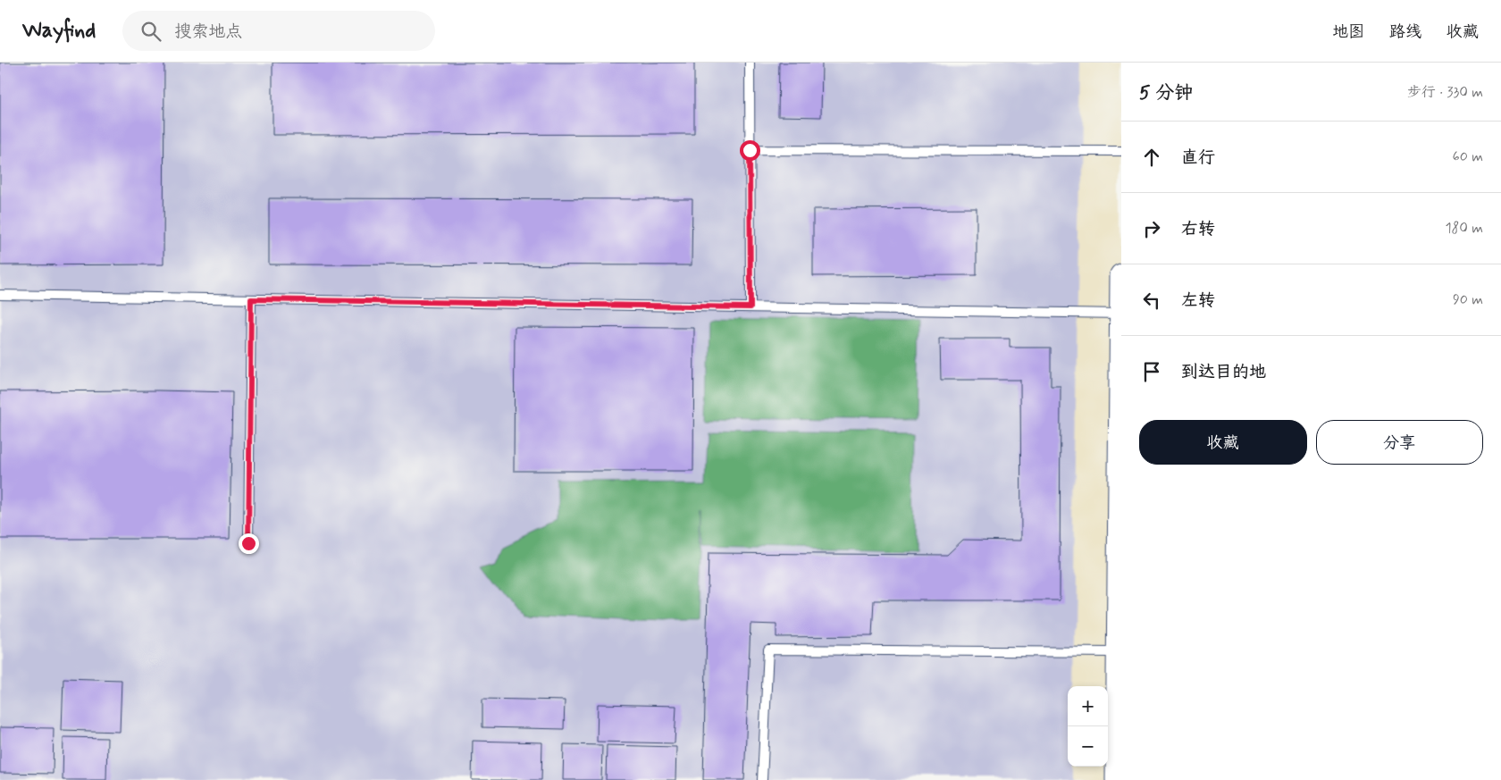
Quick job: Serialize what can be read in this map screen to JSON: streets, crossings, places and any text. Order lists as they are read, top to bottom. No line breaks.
{"page":{"header":"Wayfind","search":"搜索地点","nav":["地图","路线","收藏"],"heading":["5 分钟","步行 · 330 m"],"list":[["直行","60 m"],["右转","180 m"],["左转","90 m"],"到达目的地"],"buttons":["收藏","分享"],"map_buttons":["+","−"]}}
